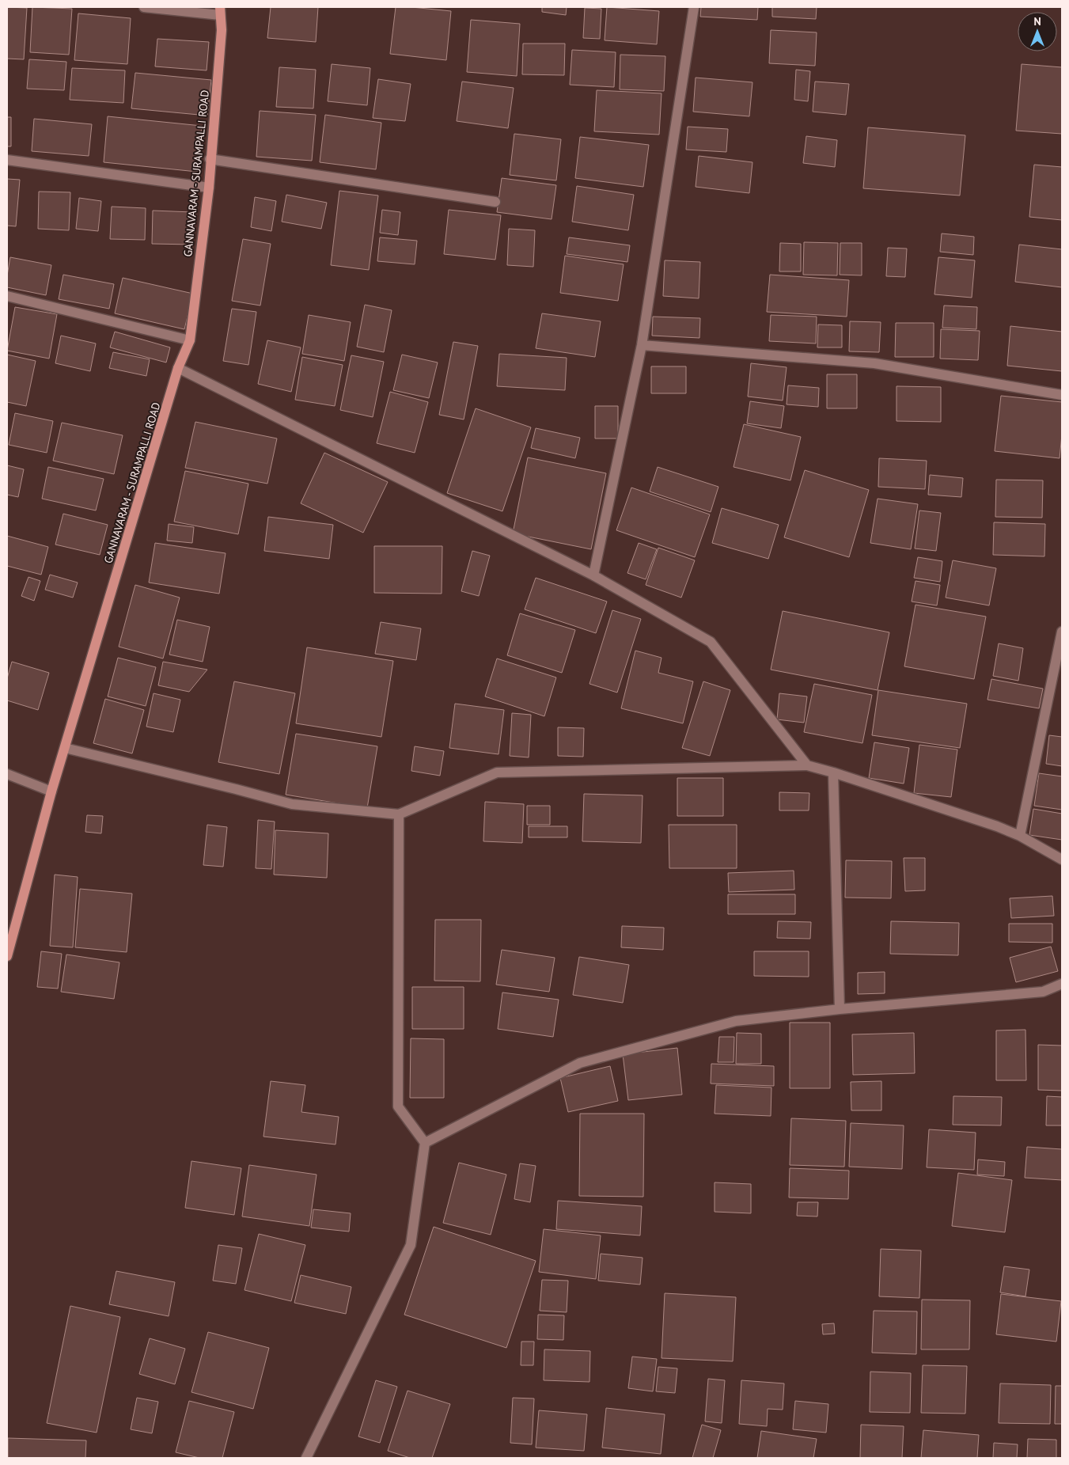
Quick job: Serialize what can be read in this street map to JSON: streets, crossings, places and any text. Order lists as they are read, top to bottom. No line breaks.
{"streets":{"main road":["GANNAVARAM - SURAMPALLI ROAD"]},"north":"top"}
